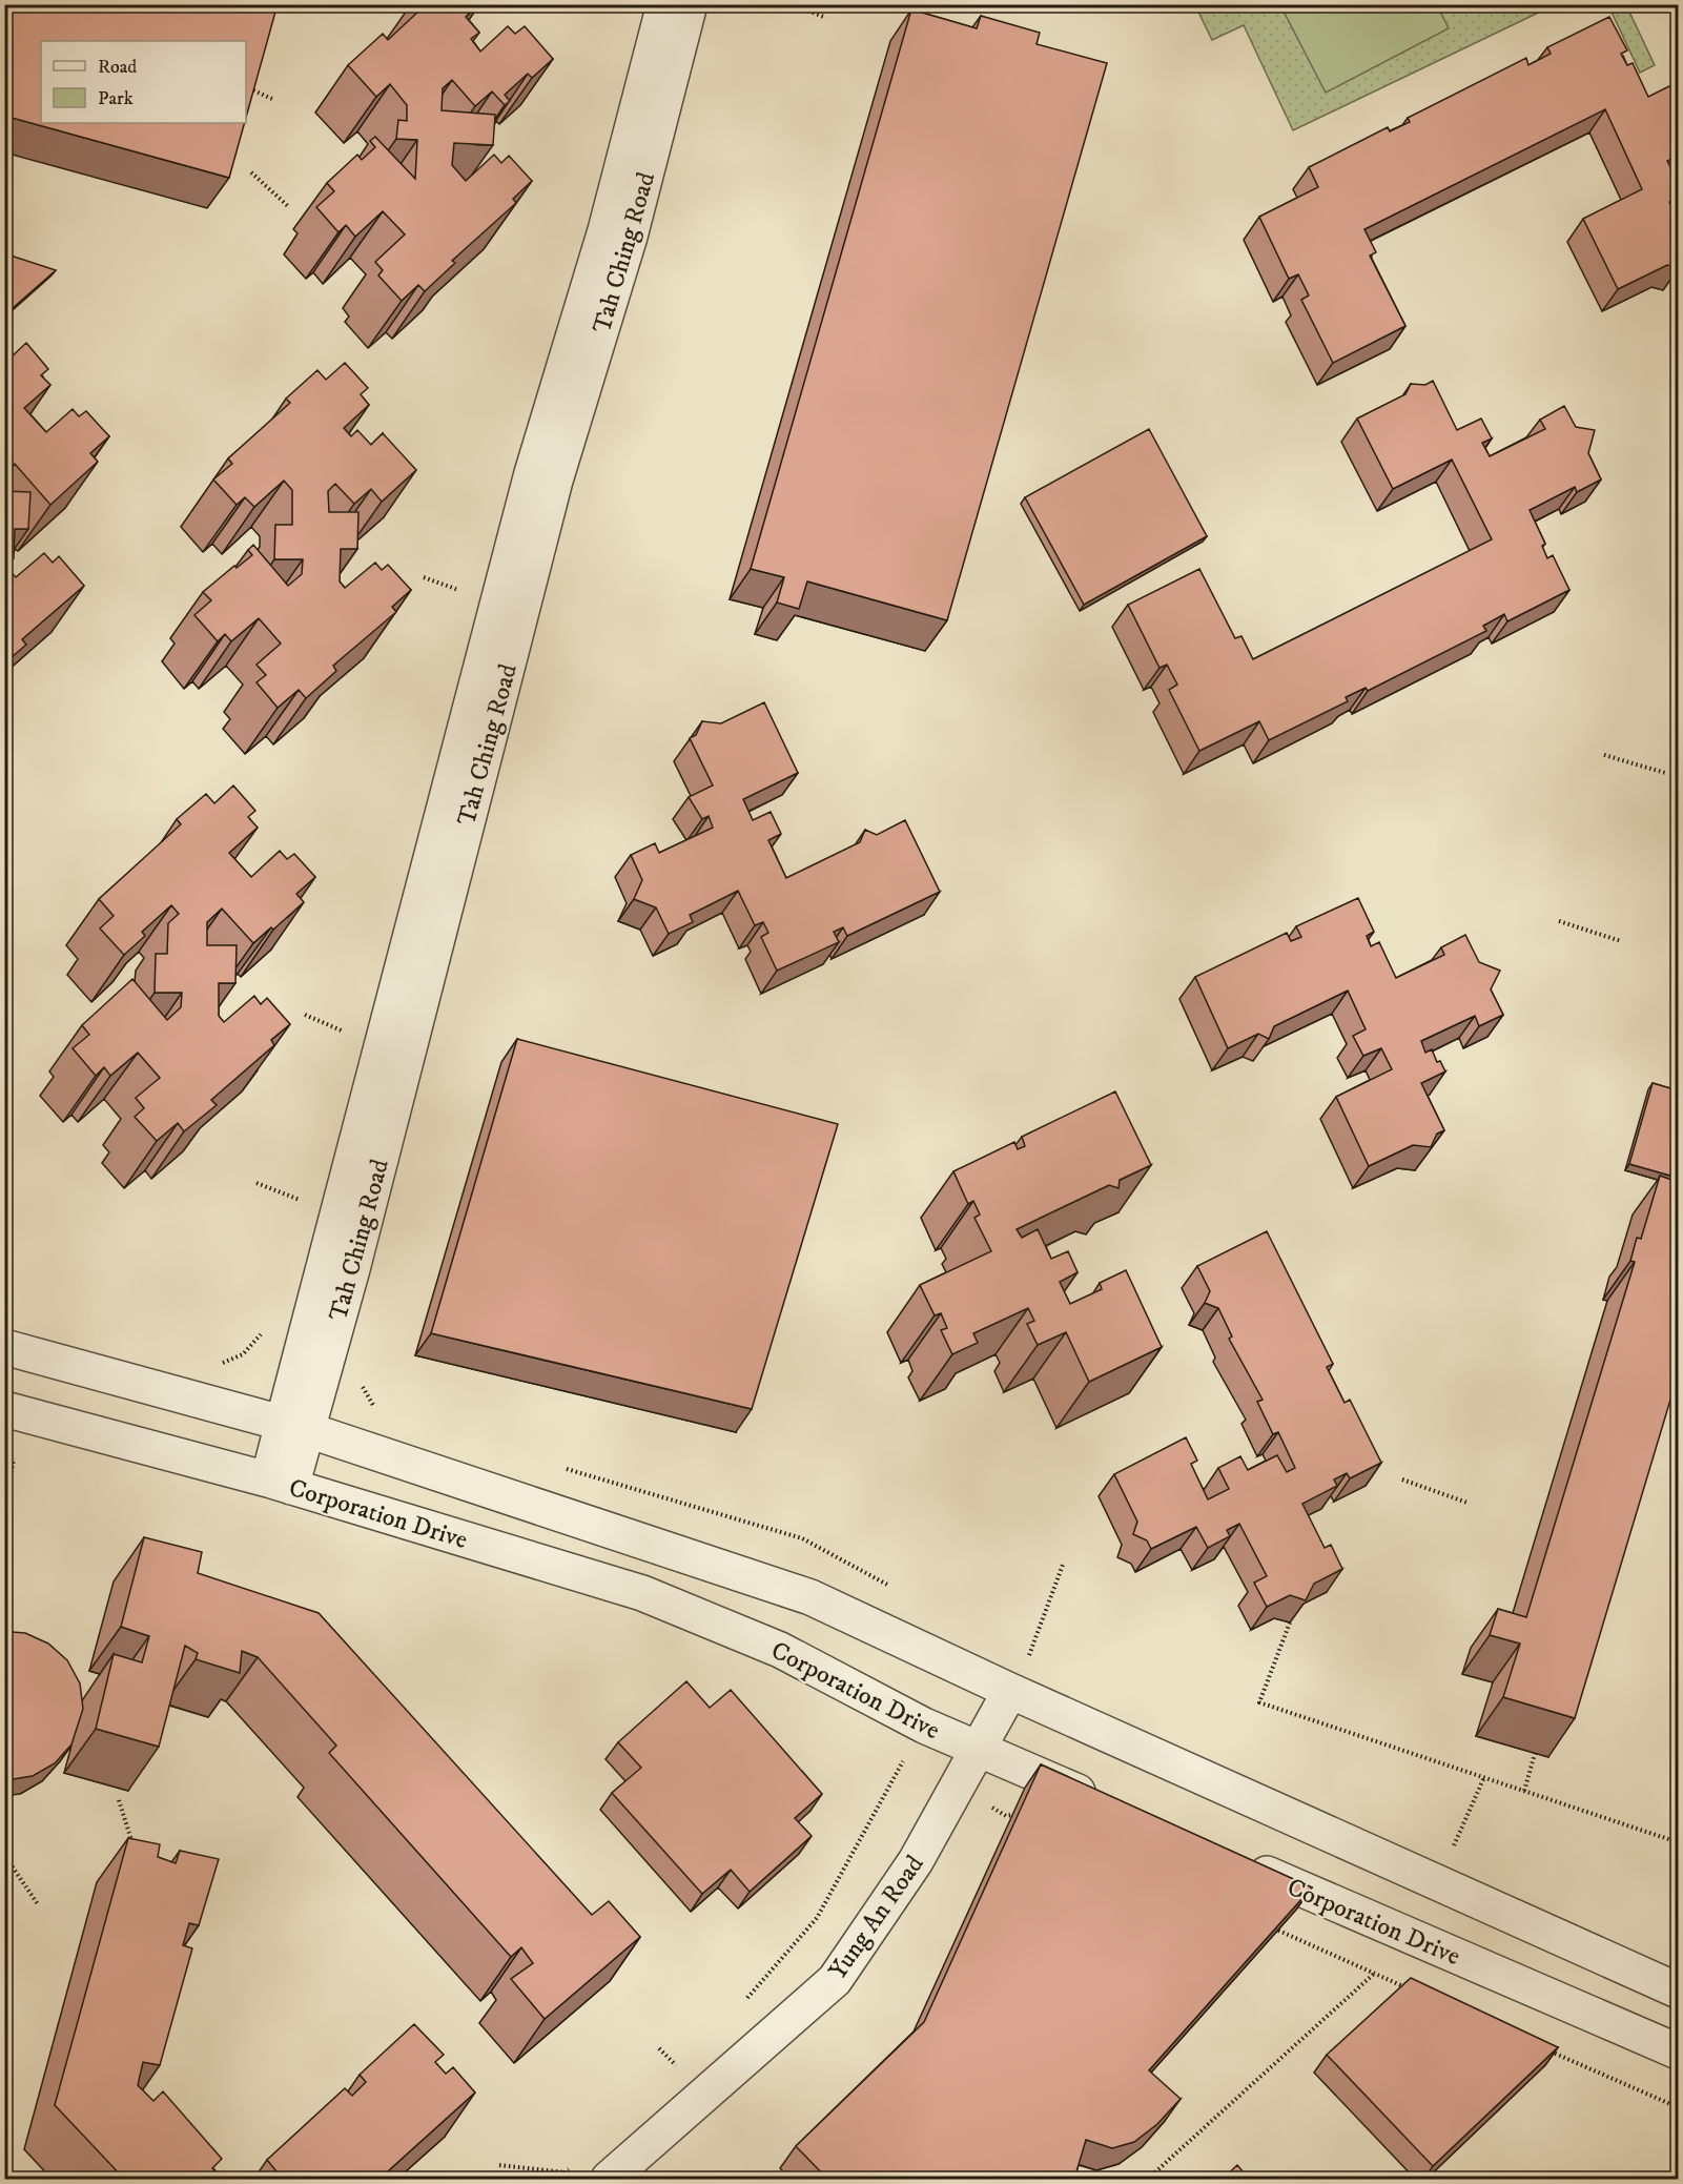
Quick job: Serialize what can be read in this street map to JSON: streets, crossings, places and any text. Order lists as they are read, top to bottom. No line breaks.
{"streets":{"street":["Tah Ching Road","Corporation Drive","Yung An Road"]},"crossings":[["Tah Ching Road","Corporation Drive"],["Corporation Drive","Yung An Road"]],"legend":["Road","Park"]}
